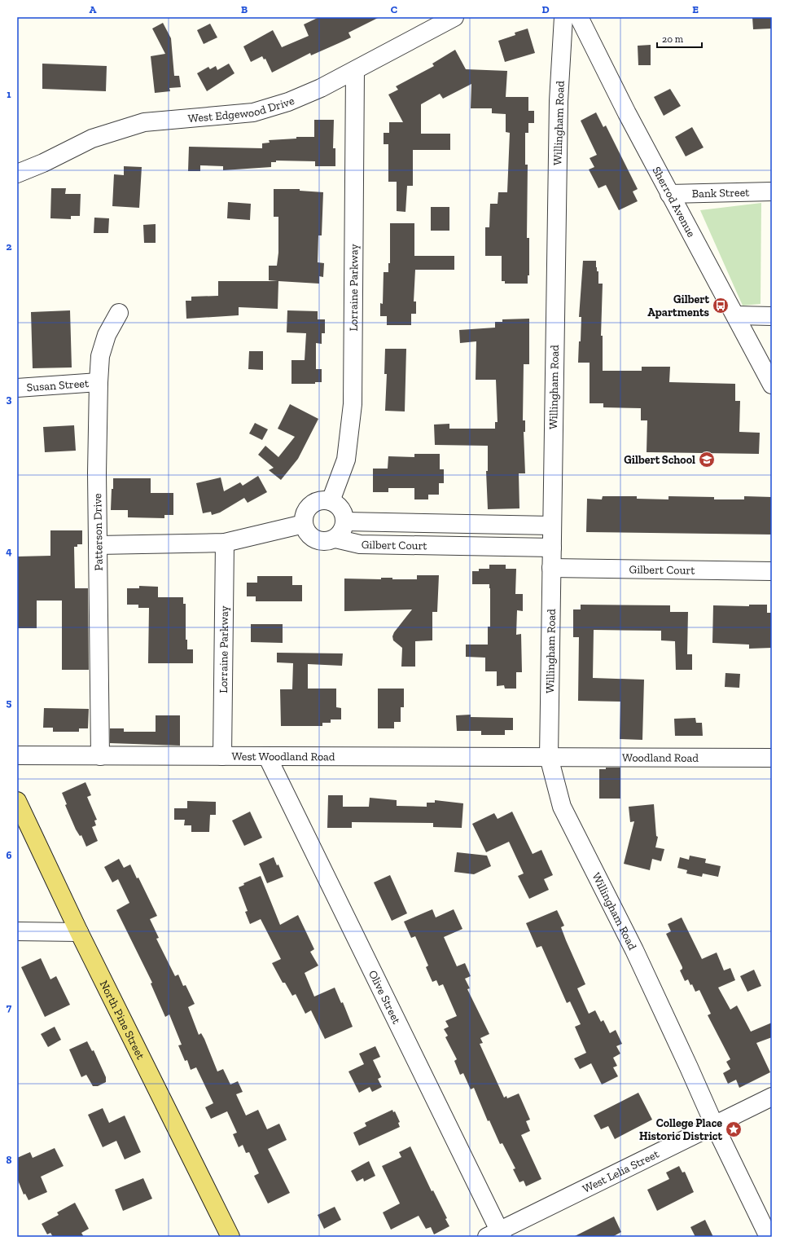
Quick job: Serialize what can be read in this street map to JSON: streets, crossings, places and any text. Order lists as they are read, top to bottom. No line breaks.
{"streets":{"main road":["North Pine Street"],"street":["West Edgewood Drive","Willingham Road","Bank Street","Sherrod Avenue","Lorraine Parkway","Susan Street","Patterson Drive","Gilbert Court","West Woodland Road","Woodland Road","Olive Street","West Lelia Street"]},"crossings":[["West Edgewood Drive","Lorraine Parkway"],["Willingham Road","Gilbert Court"],["Willingham Road","West Woodland Road"],["Willingham Road","Woodland Road"],["Willingham Road","West Lelia Street"],["Bank Street","Sherrod Avenue"],["Lorraine Parkway","Gilbert Court"],["Lorraine Parkway","West Woodland Road"],["Susan Street","Patterson Drive"],["Patterson Drive","West Woodland Road"],["West Woodland Road","Woodland Road"],["West Woodland Road","Olive Street"],["Olive Street","West Lelia Street"]],"places":{"bus stop":["Gilbert Apartments"],"school or university":["Gilbert School"],"place":["College Place Historic District"]},"scale_bar":"20 m","grid":{"columns":["A","B","C","D","E"],"rows":["1","2","3","4","5","6","7","8"]}}
